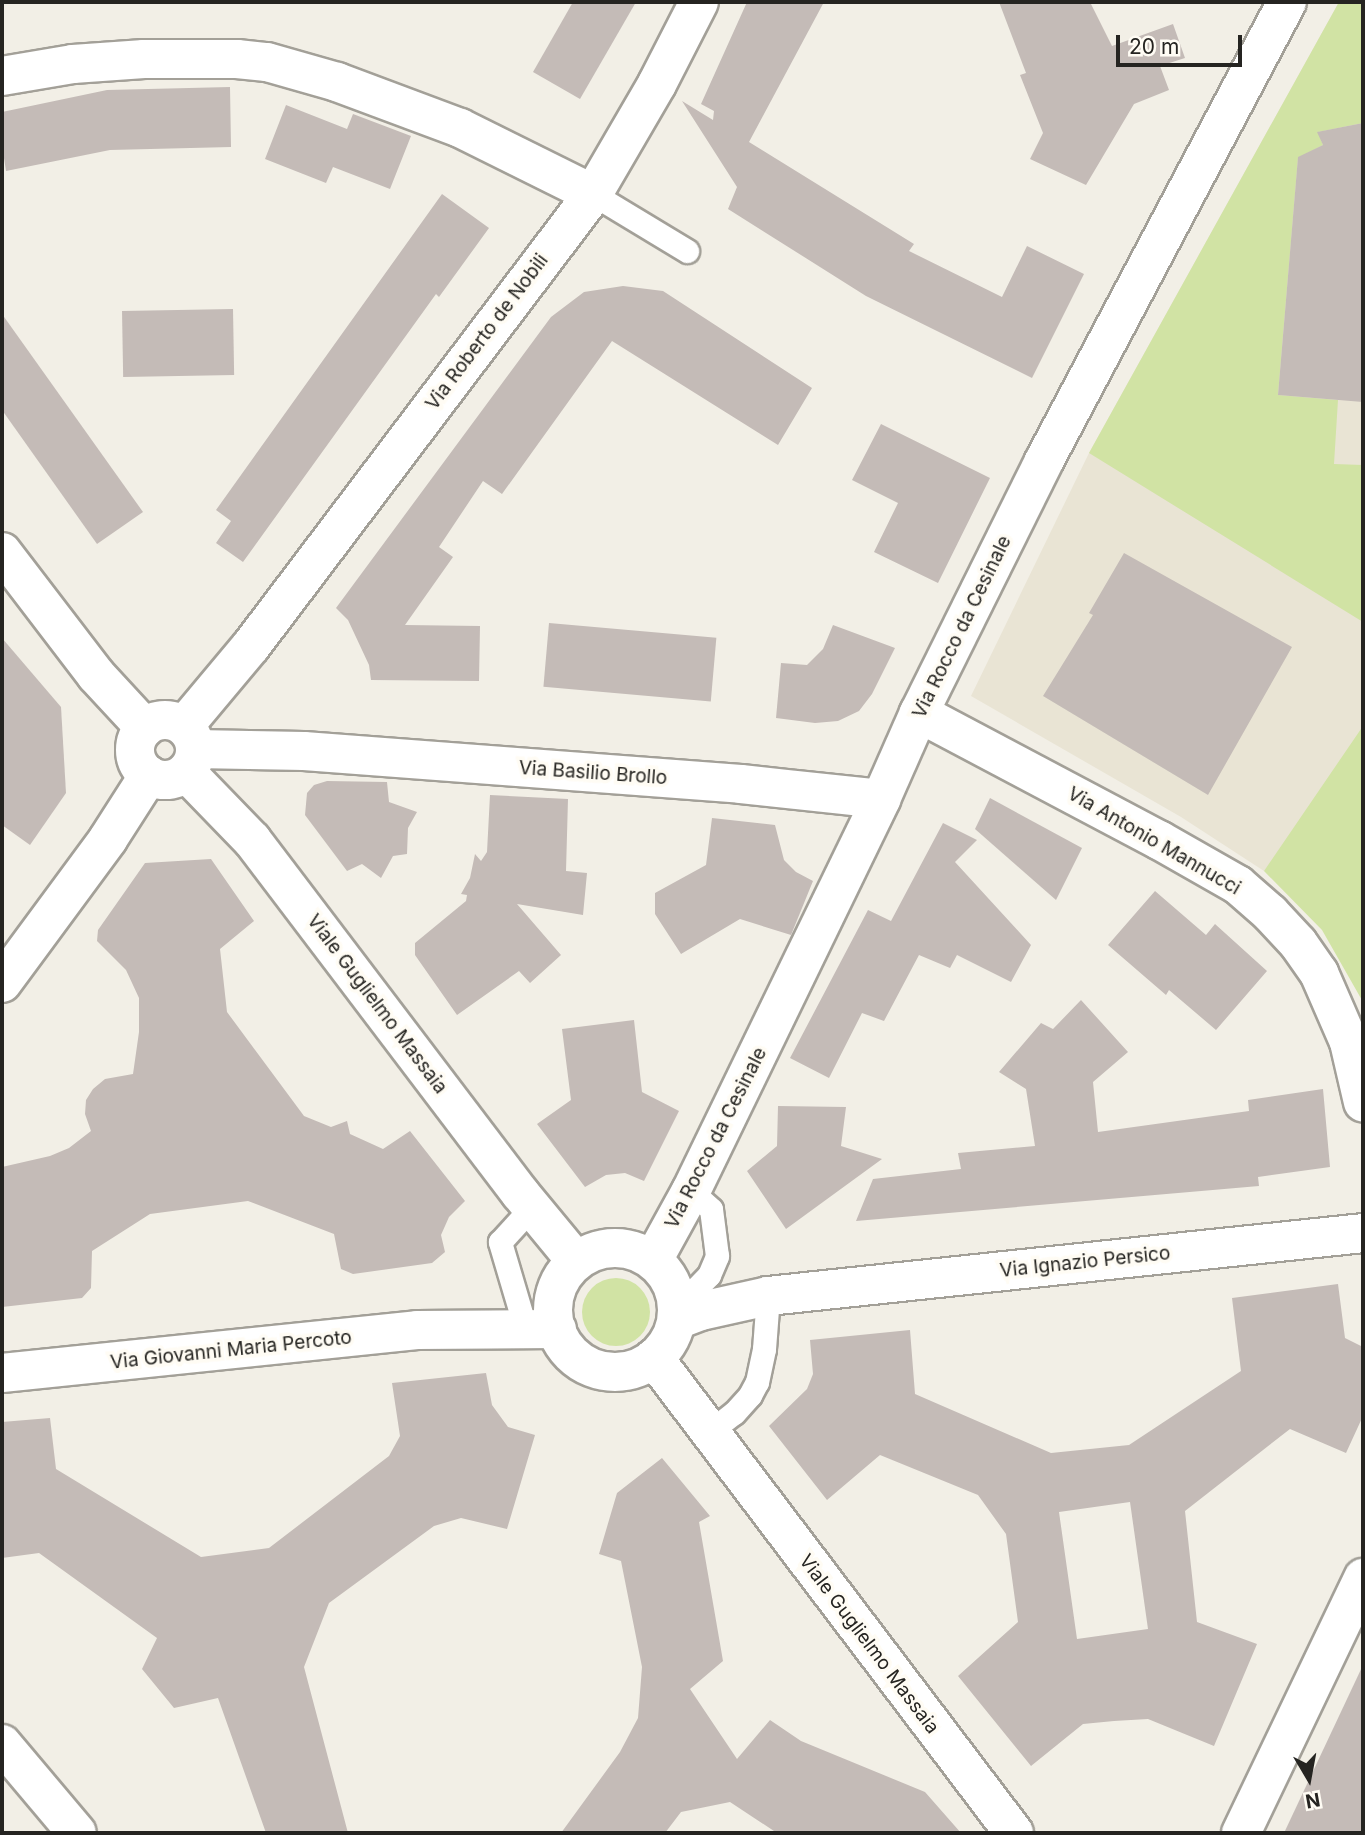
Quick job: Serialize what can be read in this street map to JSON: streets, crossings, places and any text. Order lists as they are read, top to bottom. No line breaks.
{"streets":{"street":["Via Roberto de Nobili","Via Rocco da Cesinale","Via Basilio Brollo","Via Antonio Mannucci","Viale Guglielmo Massaia","Via Ignazio Persico","Via Giovanni Maria Percoto"]},"crossings":[["Via Roberto de Nobili","Via Basilio Brollo"],["Via Roberto de Nobili","Viale Guglielmo Massaia"],["Via Rocco da Cesinale","Via Basilio Brollo"],["Via Rocco da Cesinale","Via Antonio Mannucci"],["Via Rocco da Cesinale","Viale Guglielmo Massaia"],["Via Rocco da Cesinale","Via Ignazio Persico"],["Via Rocco da Cesinale","Via Giovanni Maria Percoto"],["Via Basilio Brollo","Viale Guglielmo Massaia"],["Viale Guglielmo Massaia","Via Ignazio Persico"],["Viale Guglielmo Massaia","Via Giovanni Maria Percoto"],["Via Ignazio Persico","Via Giovanni Maria Percoto"]],"scale_bar":"20 m","north":"bottom"}
